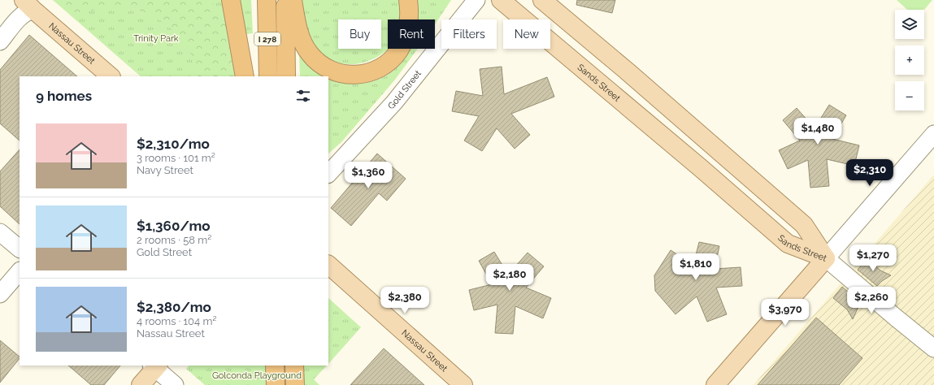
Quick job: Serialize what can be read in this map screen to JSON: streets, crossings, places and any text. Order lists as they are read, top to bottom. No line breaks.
{"streets":{"highway":["I 278"],"main road":["Nassau Street","Sands Street"],"street":["Gold Street"]},"parks":["Trinity Park","Golconda Playground"],"page":{"map_buttons":["+","−"],"chip":["Buy","Rent","Filters","New"],"heading":"9 homes","list":[{"name":"$2,310/mo","note":"3 rooms · 101 m² · Navy Street"},{"name":"$1,360/mo","note":"2 rooms · 58 m² · Gold Street"},{"name":"$2,380/mo","note":"4 rooms · 104 m² · Nassau Street"}],"price":["$1,480","$2,310","$1,360","$1,270","$1,810","$2,180","$2,380","$2,260","$3,970"]}}
